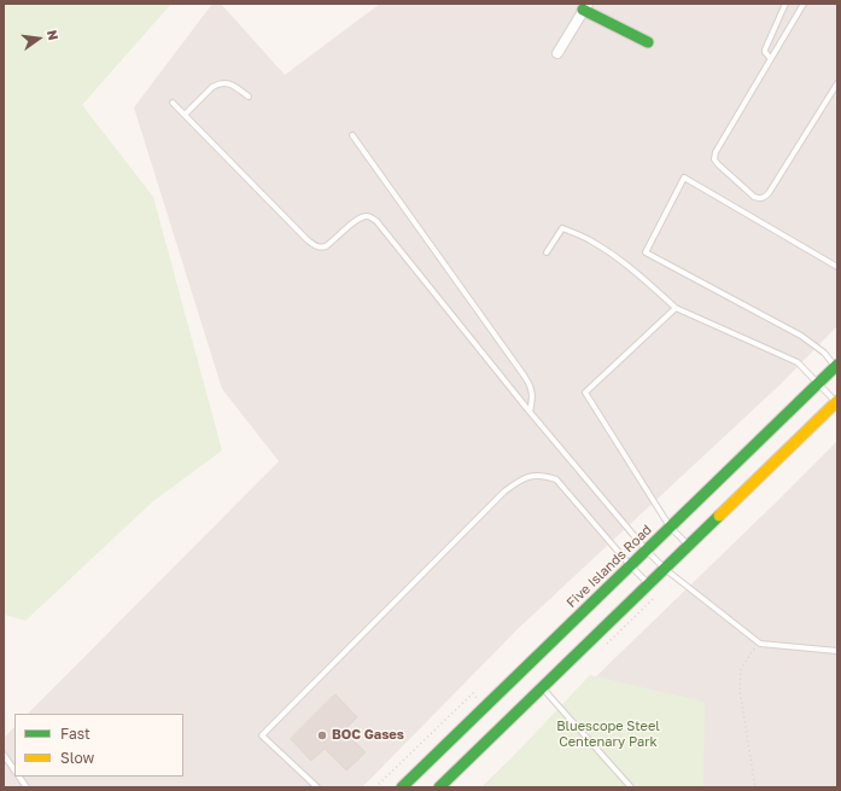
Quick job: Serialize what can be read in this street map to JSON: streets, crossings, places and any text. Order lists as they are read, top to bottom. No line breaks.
{"streets":{"main road":["Five Islands Road"]},"parks":["Bluescope Steel Centenary Park"],"places":["BOC Gases"],"legend":["Fast","Slow"],"north":"right"}
